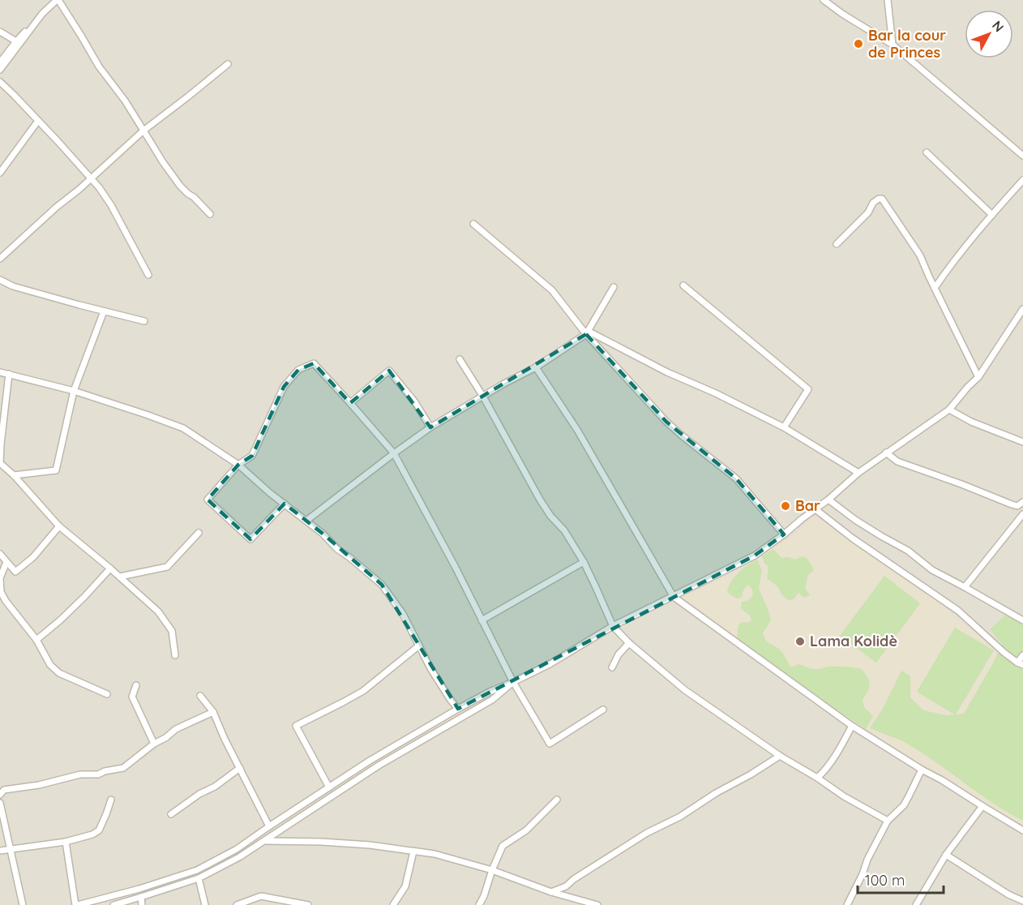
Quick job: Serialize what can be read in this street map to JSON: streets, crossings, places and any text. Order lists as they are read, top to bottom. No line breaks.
{"places":["Bar la cour de Princes","Bar","Lama Kolidè"],"scale_bar":"100 m","north":"top right"}
